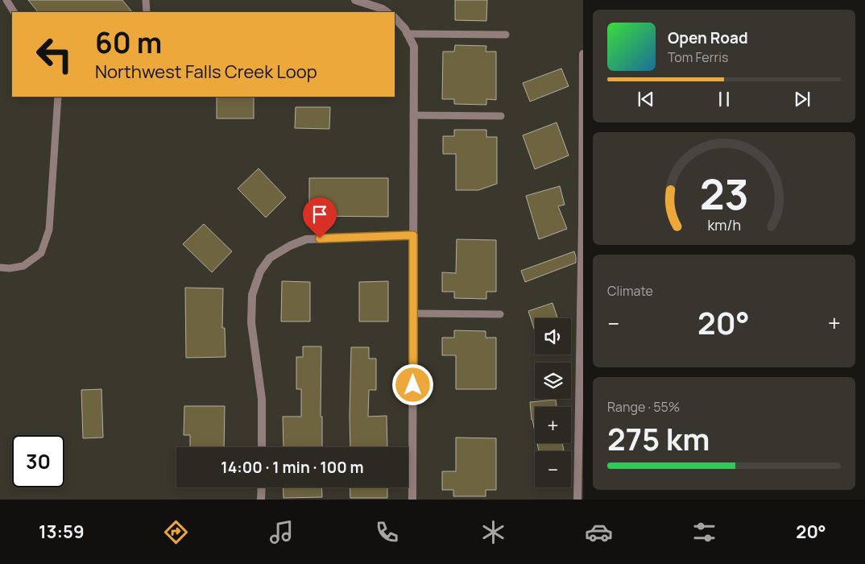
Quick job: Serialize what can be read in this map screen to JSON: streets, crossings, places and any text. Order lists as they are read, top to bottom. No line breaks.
{"page":{"turn":["60 m","Northwest Falls Creek Loop"],"song":["Open Road","Tom Ferris"],"tile":["Climate",["Range · 55%","275 km"]],"heat":["−","20°","+"],"map_buttons":["+","−"],"limit":"30","trip":"14:00 · 1 min · 100 m","tabs":["13:59","20°"],"gauge":["23","km/h"]}}
